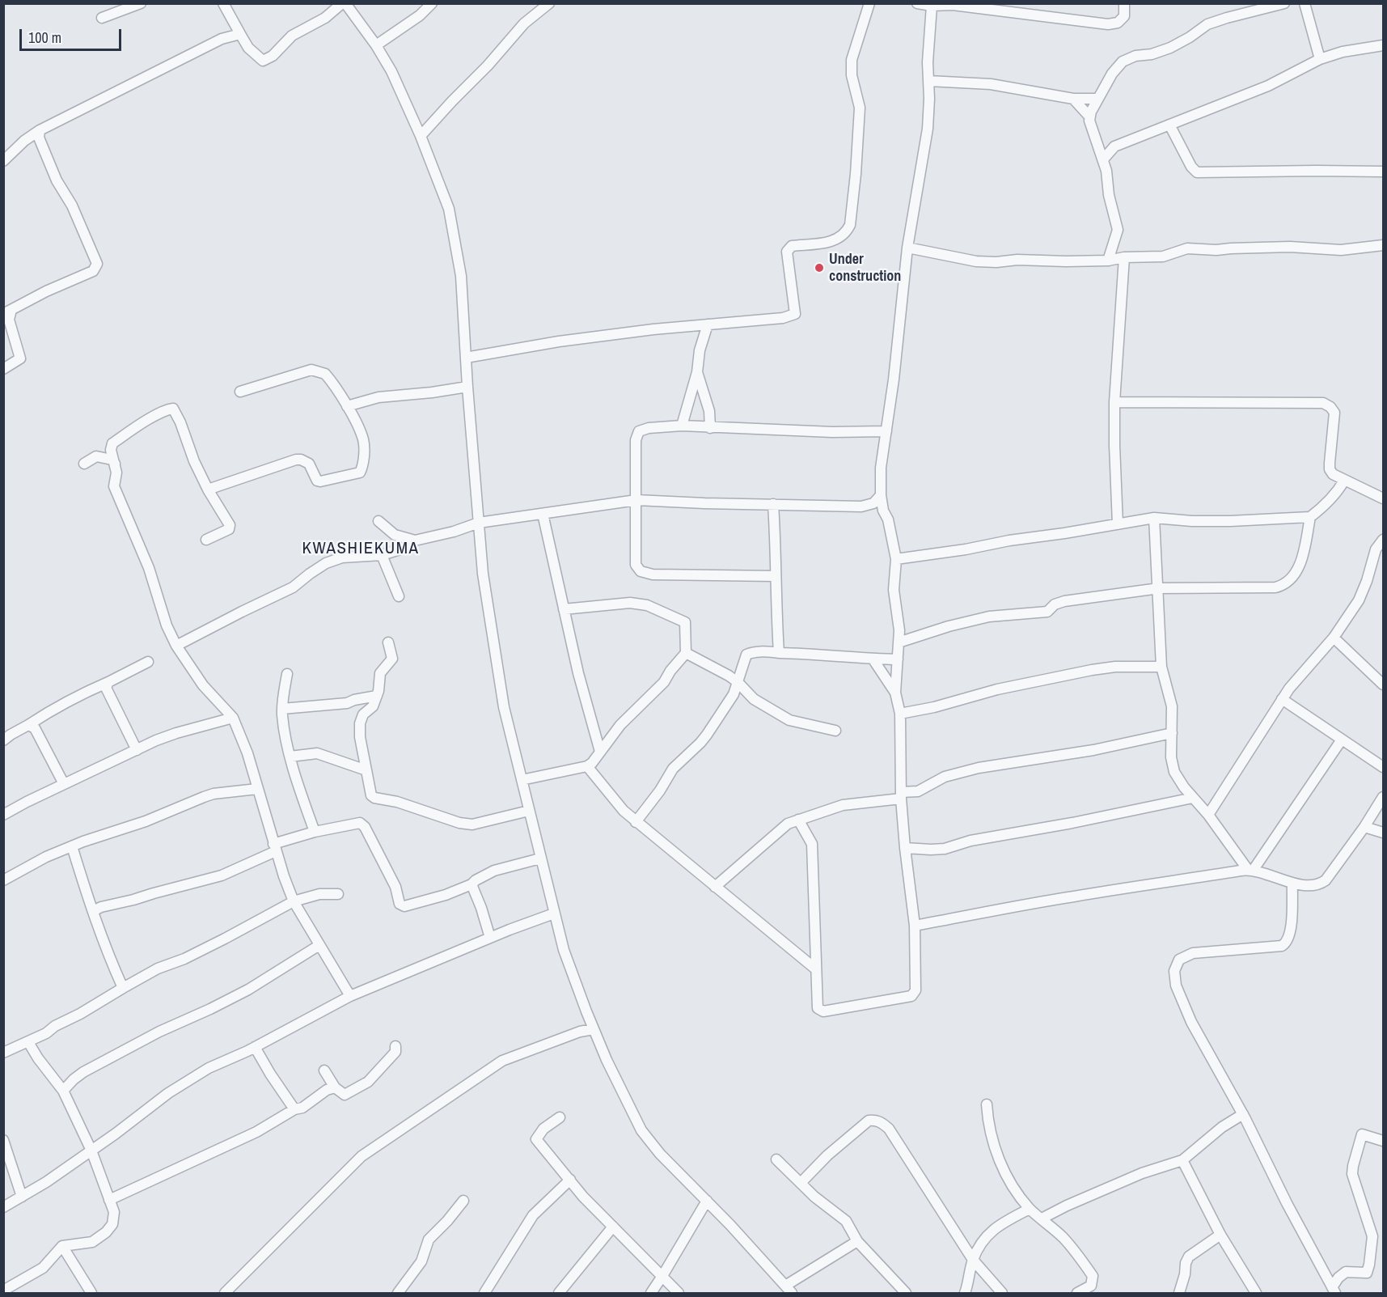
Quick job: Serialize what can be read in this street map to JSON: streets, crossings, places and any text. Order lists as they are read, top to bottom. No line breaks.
{"districts":["KWASHIEKUMA"],"places":["Under construction"],"scale_bar":"100 m"}
